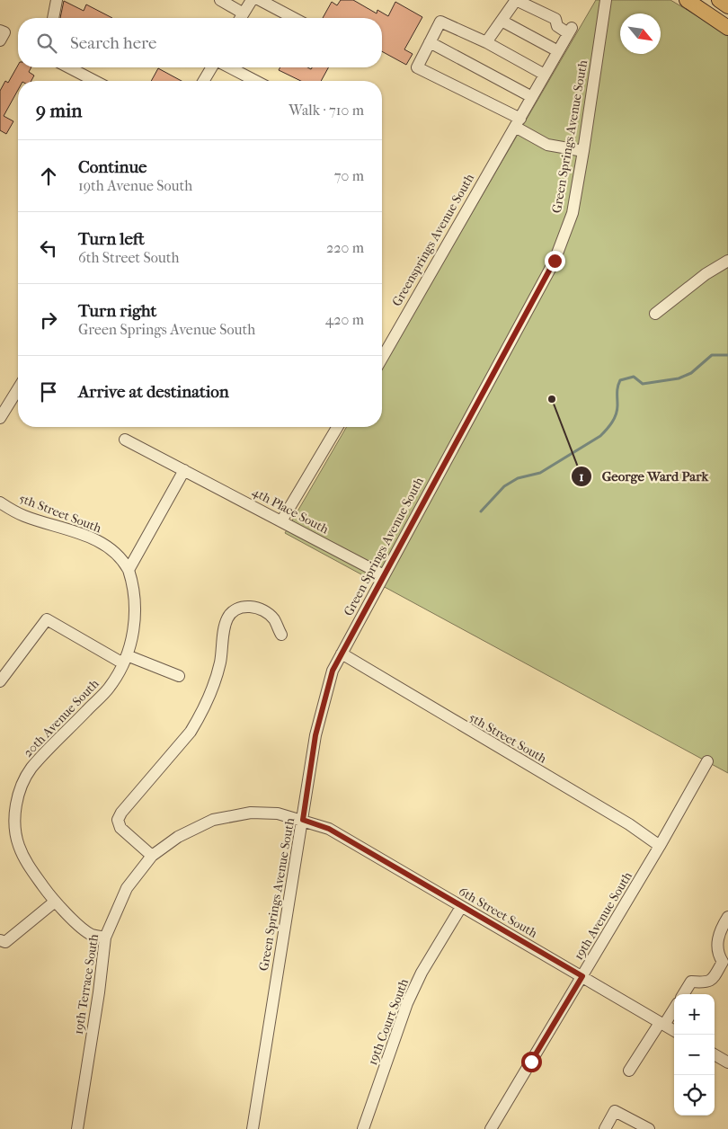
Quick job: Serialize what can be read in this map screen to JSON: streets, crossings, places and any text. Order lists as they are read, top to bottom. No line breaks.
{"streets":{"street":["Green Springs Avenue South","Greensprings Avenue South","4th Place South","5th Street South","20th Avenue South","6th Street South","19th Avenue South","19th Terrace South","19th Court South"]},"crossings":[["Green Springs Avenue South","4th Place South"],["Green Springs Avenue South","5th Street South"],["Green Springs Avenue South","6th Street South"],["Green Springs Avenue South","19th Terrace South"],["5th Street South","20th Avenue South"],["5th Street South","19th Avenue South"],["20th Avenue South","19th Terrace South"],["6th Street South","19th Avenue South"],["6th Street South","19th Terrace South"],["6th Street South","19th Court South"]],"places":["George Ward Park"],"north":"bottom right","page":{"search":"Search here","heading":["9 min","Walk · 710 m"],"list":[["Continue","19th Avenue South","70 m"],["Turn left","6th Street South","220 m"],["Turn right","Green Springs Avenue South","420 m"],"Arrive at destination"],"map_buttons":["+","−"]}}
